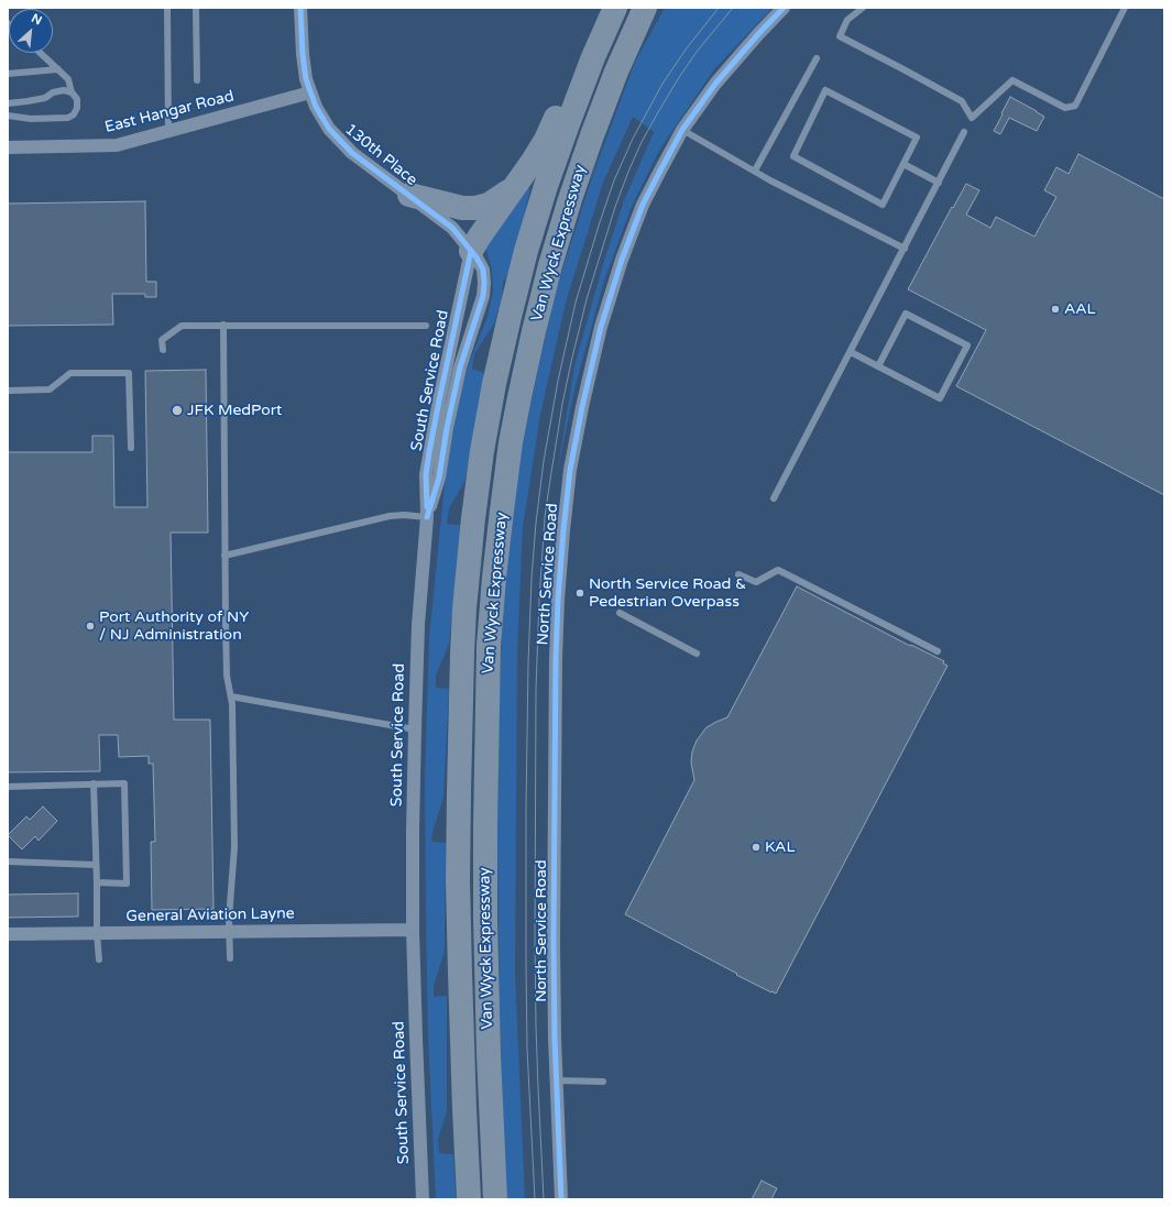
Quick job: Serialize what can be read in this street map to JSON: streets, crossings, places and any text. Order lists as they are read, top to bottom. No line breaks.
{"streets":{"highway":["Van Wyck Expressway"],"street":["East Hangar Road","130th Place","South Service Road","North Service Road","General Aviation Layne"]},"crossings":[["East Hangar Road","130th Place"],["130th Place","South Service Road"],["South Service Road","General Aviation Layne"]],"places":["AAL","JFK MedPort","North Service Road & Pedestrian Overpass","Port Authority of NY / NJ Administration","KAL"],"north":"top right"}
